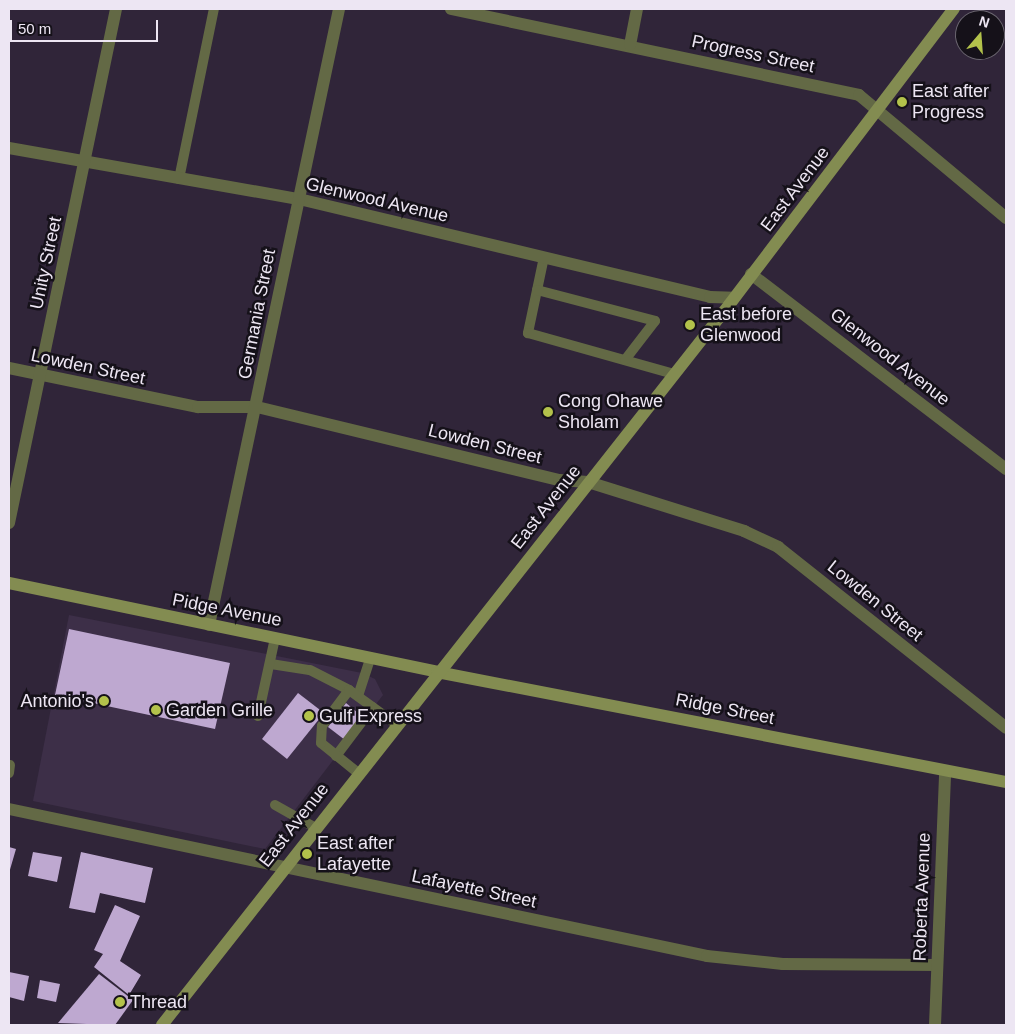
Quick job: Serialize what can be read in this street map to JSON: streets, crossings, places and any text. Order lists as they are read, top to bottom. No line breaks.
{"streets":{"main road":["East Avenue","Pidge Avenue","Ridge Street"],"street":["Progress Street","Glenwood Avenue","Unity Street","Germania Street","Lowden Street","Lafayette Street","Roberta Avenue"]},"crossings":[["Progress Street","East Avenue"],["East Avenue","Glenwood Avenue"],["East Avenue","Lowden Street"],["East Avenue","Pidge Avenue"],["East Avenue","Ridge Street"],["East Avenue","Lafayette Street"],["Glenwood Avenue","Unity Street"],["Glenwood Avenue","Germania Street"],["Unity Street","Lowden Street"],["Germania Street","Lowden Street"],["Germania Street","Pidge Avenue"],["Pidge Avenue","Ridge Street"],["Ridge Street","Roberta Avenue"],["Lafayette Street","Roberta Avenue"]],"places":["East after Progress","East before Glenwood","Cong Ohawe Sholam","Antonio's","Garden Grille","Gulf Express","East after Lafayette","Thread"],"scale_bar":"50 m","north":"top"}
